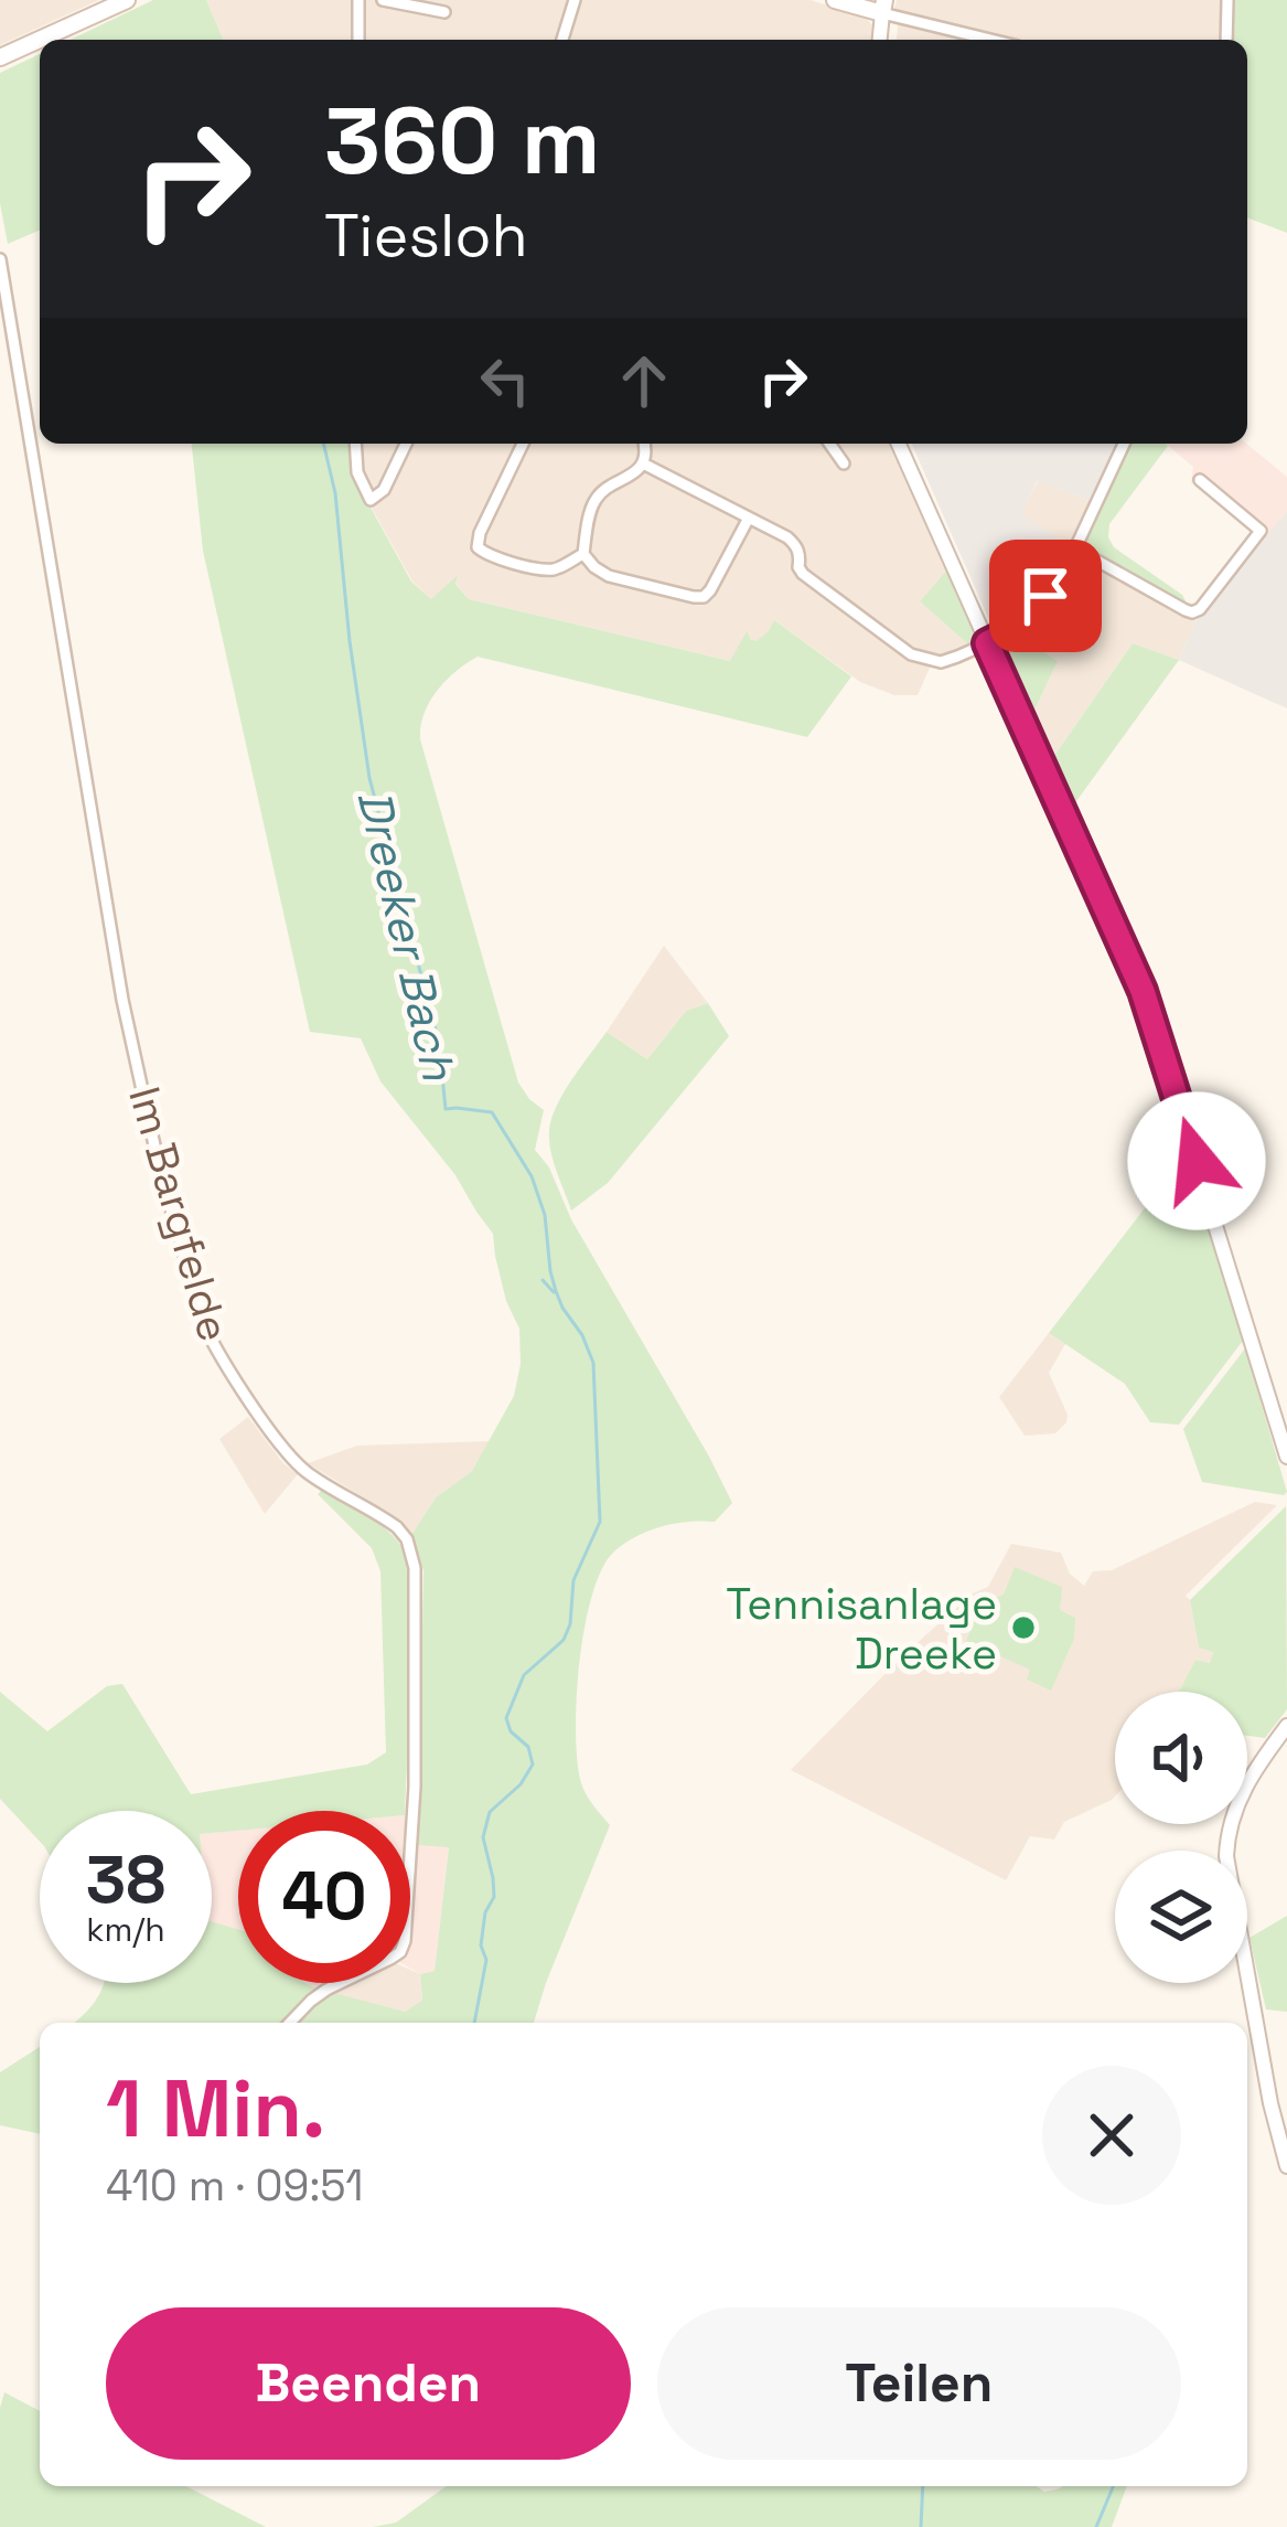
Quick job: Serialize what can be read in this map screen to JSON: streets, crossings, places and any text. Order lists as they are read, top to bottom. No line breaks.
{"streets":{"street":["Im Bargfelde"]},"water":["Dreeker Bach"],"places":["Tennisanlage Dreeke"],"page":{"turn":["360 m","Tiesloh"],"speed":"38 km/h","limit":"40","heading":["1 Min.","410 m · 09:51"],"buttons":["Beenden","Teilen"]}}
